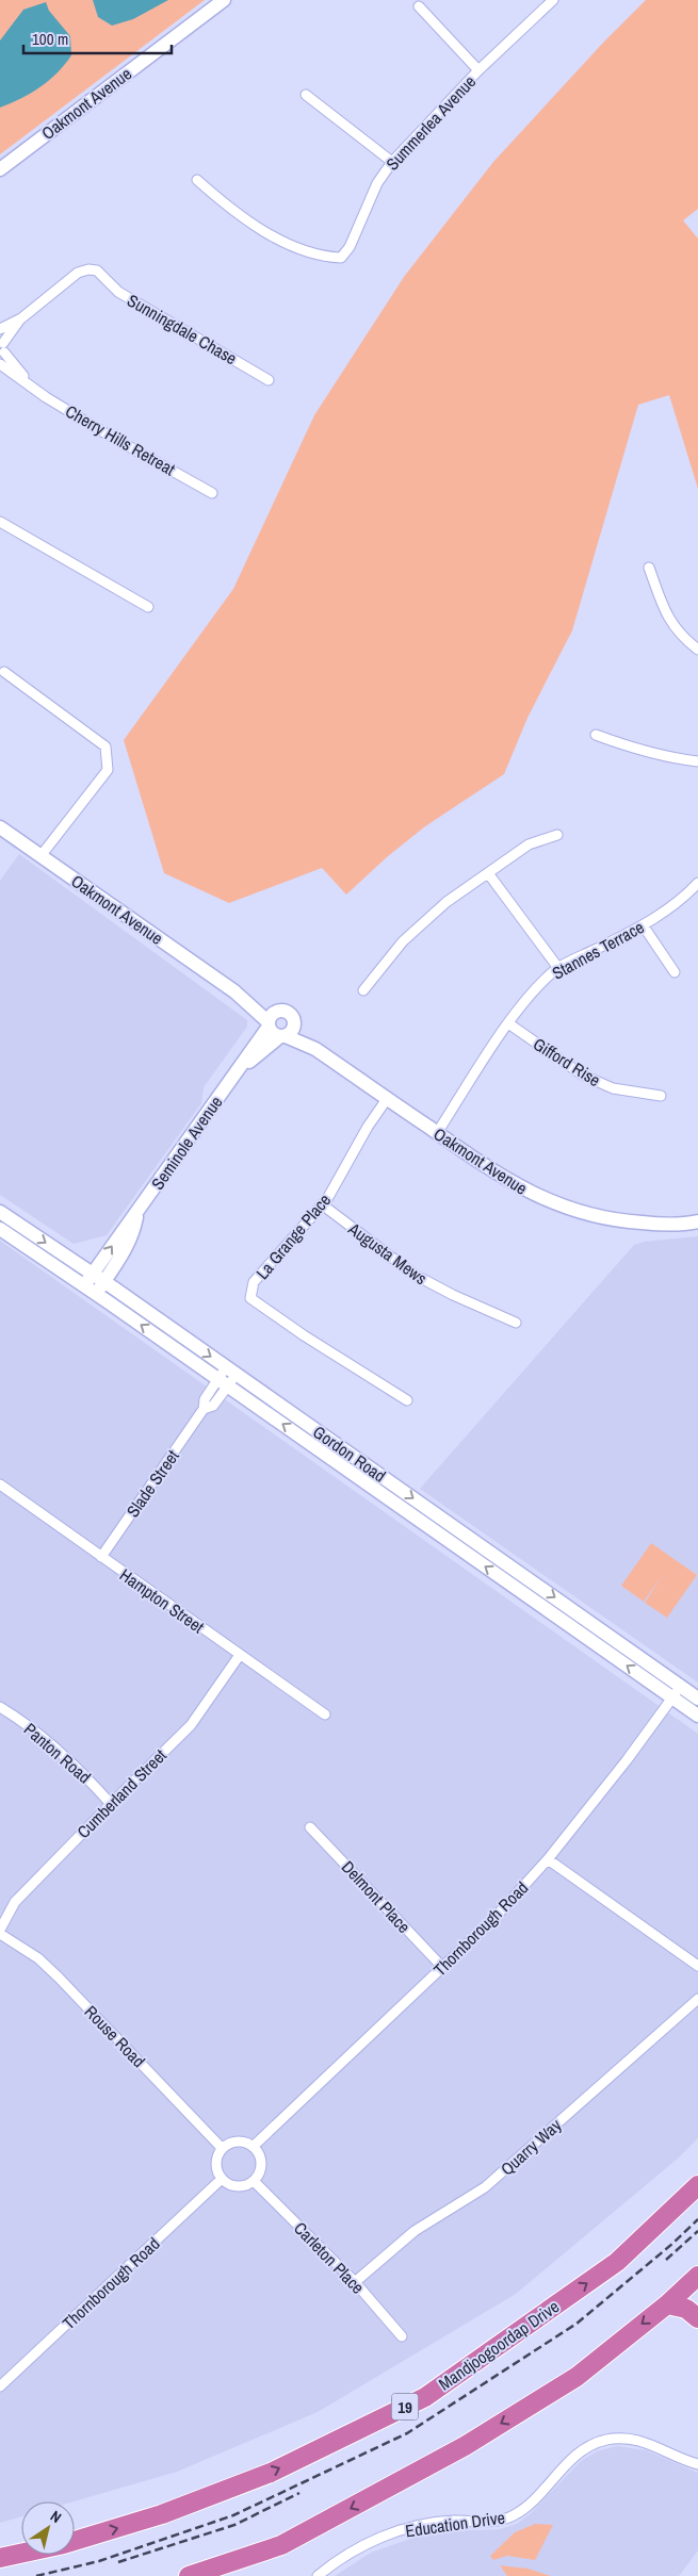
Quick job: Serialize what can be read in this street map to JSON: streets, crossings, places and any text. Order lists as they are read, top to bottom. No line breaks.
{"streets":{"highway":["Mandjoogoordap Drive","19"],"main road":["Oakmont Avenue","Seminole Avenue","Gordon Road"],"street":["Summerlea Avenue","Sunningdale Chase","Cherry Hills Retreat","Stannes Terrace","Gifford Rise","La Grange Place","Augusta Mews","Slade Street","Hampton Street","Panton Road","Cumberland Street","Delmont Place","Thornborough Road","Rouse Road","Quarry Way","Carleton Place","Education Drive"]},"crossings":[["Oakmont Avenue","Stannes Terrace"],["Oakmont Avenue","Seminole Avenue"],["Oakmont Avenue","La Grange Place"],["Sunningdale Chase","Cherry Hills Retreat"],["Stannes Terrace","Gifford Rise"],["Seminole Avenue","Gordon Road"],["La Grange Place","Augusta Mews"],["Gordon Road","Slade Street"],["Gordon Road","Thornborough Road"],["Slade Street","Hampton Street"],["Hampton Street","Cumberland Street"],["Panton Road","Cumberland Street"],["Delmont Place","Thornborough Road"],["Thornborough Road","Rouse Road"],["Thornborough Road","Carleton Place"],["Rouse Road","Carleton Place"],["Quarry Way","Carleton Place"]],"scale_bar":"100 m","north":"top right"}
